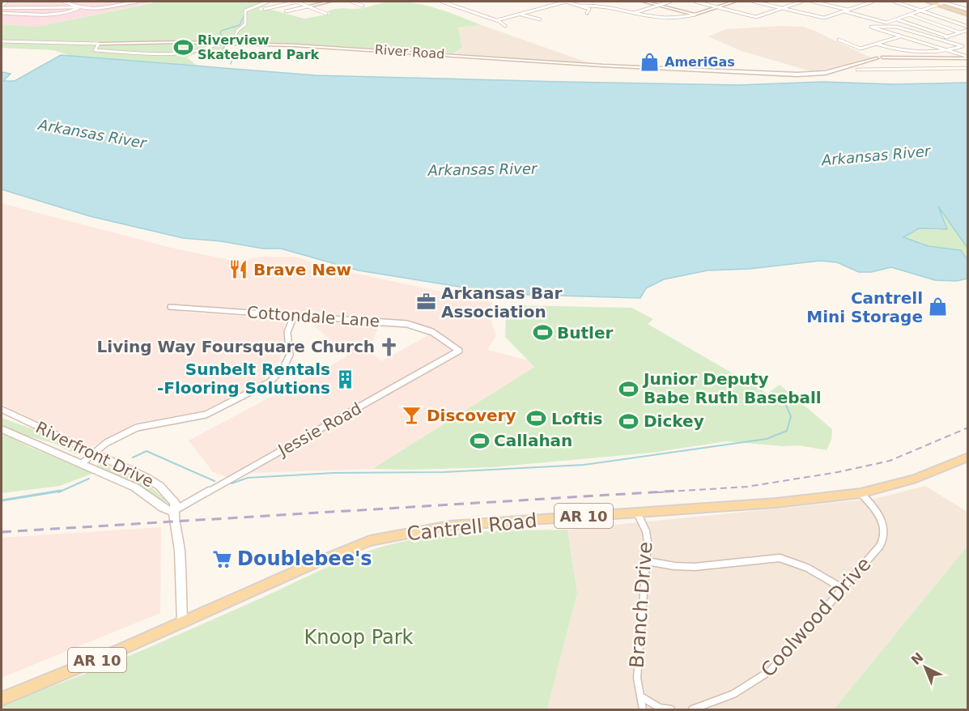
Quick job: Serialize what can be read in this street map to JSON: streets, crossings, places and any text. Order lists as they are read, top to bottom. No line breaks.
{"streets":{"main road":["AR 10","Cantrell Road"],"street":["River Road","Cottondale Lane","Jessie Road","Riverfront Drive","Branch Drive","Coolwood Drive"]},"crossings":[["Cottondale Lane","Jessie Road"],["Jessie Road","Riverfront Drive"],["Riverfront Drive","Cantrell Road"],["Cantrell Road","Branch Drive"],["Cantrell Road","Coolwood Drive"]],"water":["Arkansas River"],"parks":["Knoop Park"],"places":{"sports":["Riverview Skateboard Park","Butler","Junior Deputy Babe Ruth Baseball","Loftis","Dickey","Callahan"],"shop":["AmeriGas","Cantrell Mini Storage"],"restaurant":["Brave New"],"office":["Arkansas Bar Association"],"church":["Living Way Foursquare Church"],"building":["Sunbelt Rentals -Flooring Solutions"],"bar":["Discovery"],"supermarket":["Doublebee's"]},"north":"top left"}
